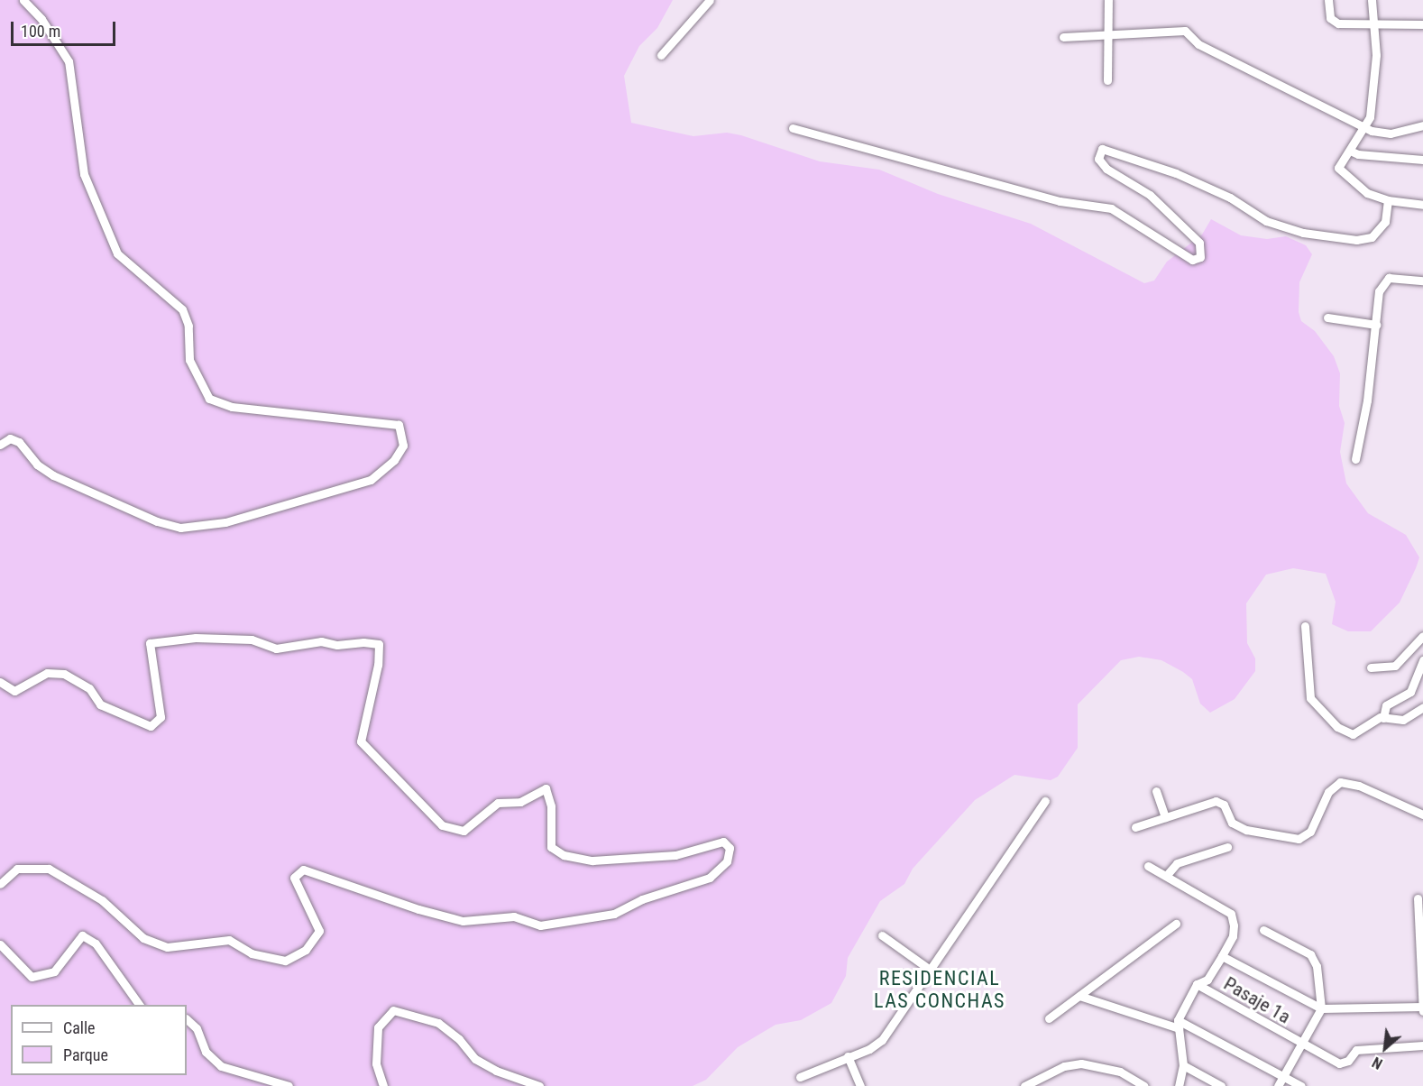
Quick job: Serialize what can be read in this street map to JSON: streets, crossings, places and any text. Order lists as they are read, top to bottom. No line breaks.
{"streets":{"street":["Pasaje 1a"]},"districts":["RESIDENCIAL LAS CONCHAS"],"legend":["Calle","Parque"],"scale_bar":"100 m","north":"bottom left"}
